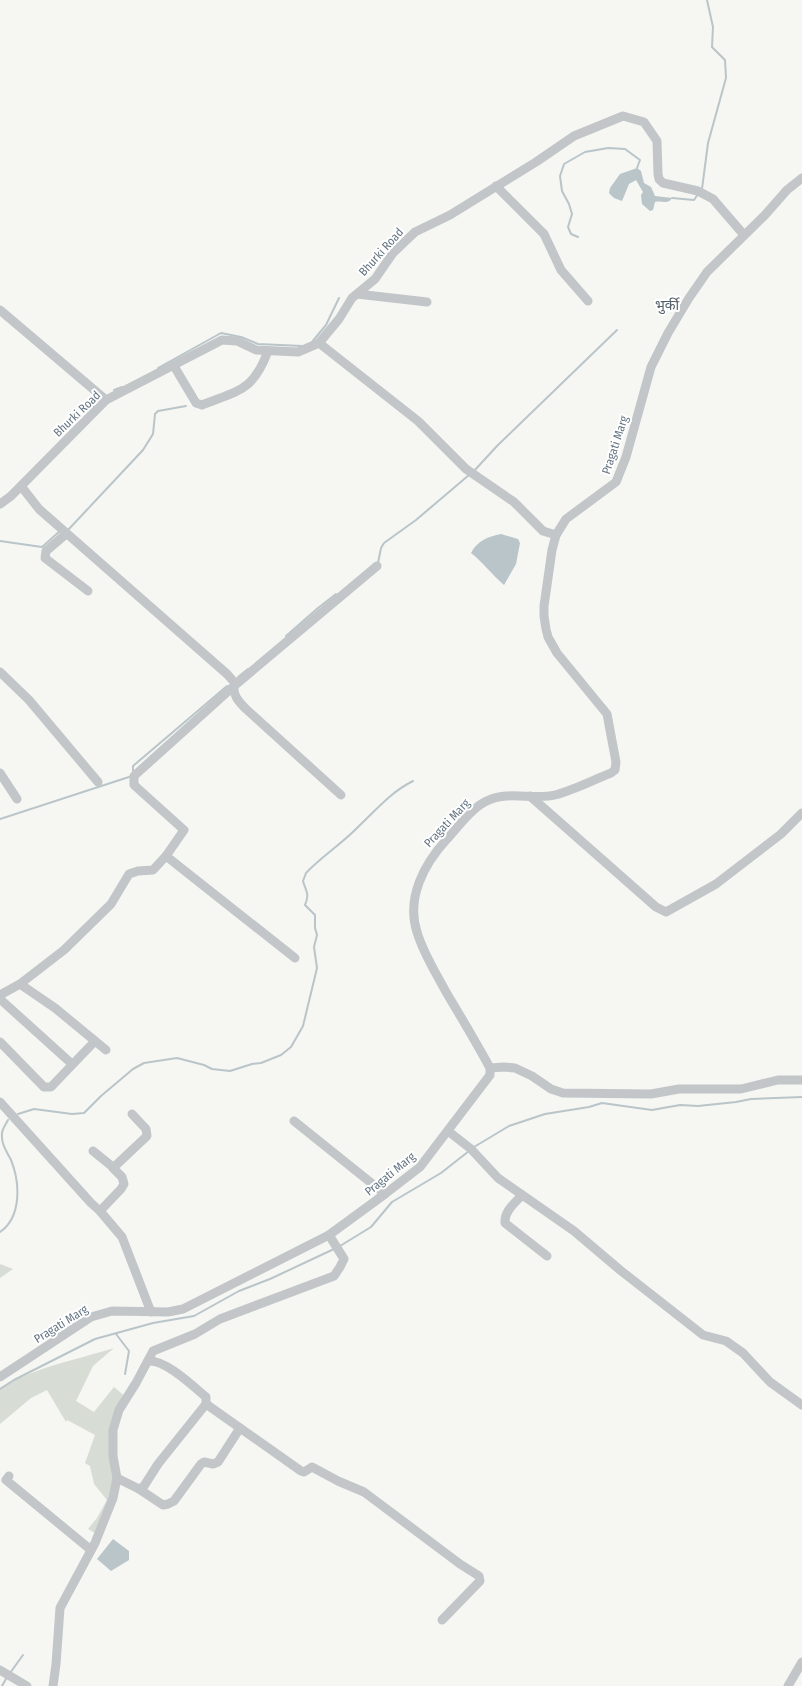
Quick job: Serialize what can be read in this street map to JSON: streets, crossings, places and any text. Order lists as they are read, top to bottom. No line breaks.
{"streets":{"street":["Bhurki Road","Pragati Marg"]},"crossings":[["Bhurki Road","Pragati Marg"]],"districts":["भुर्की"]}
